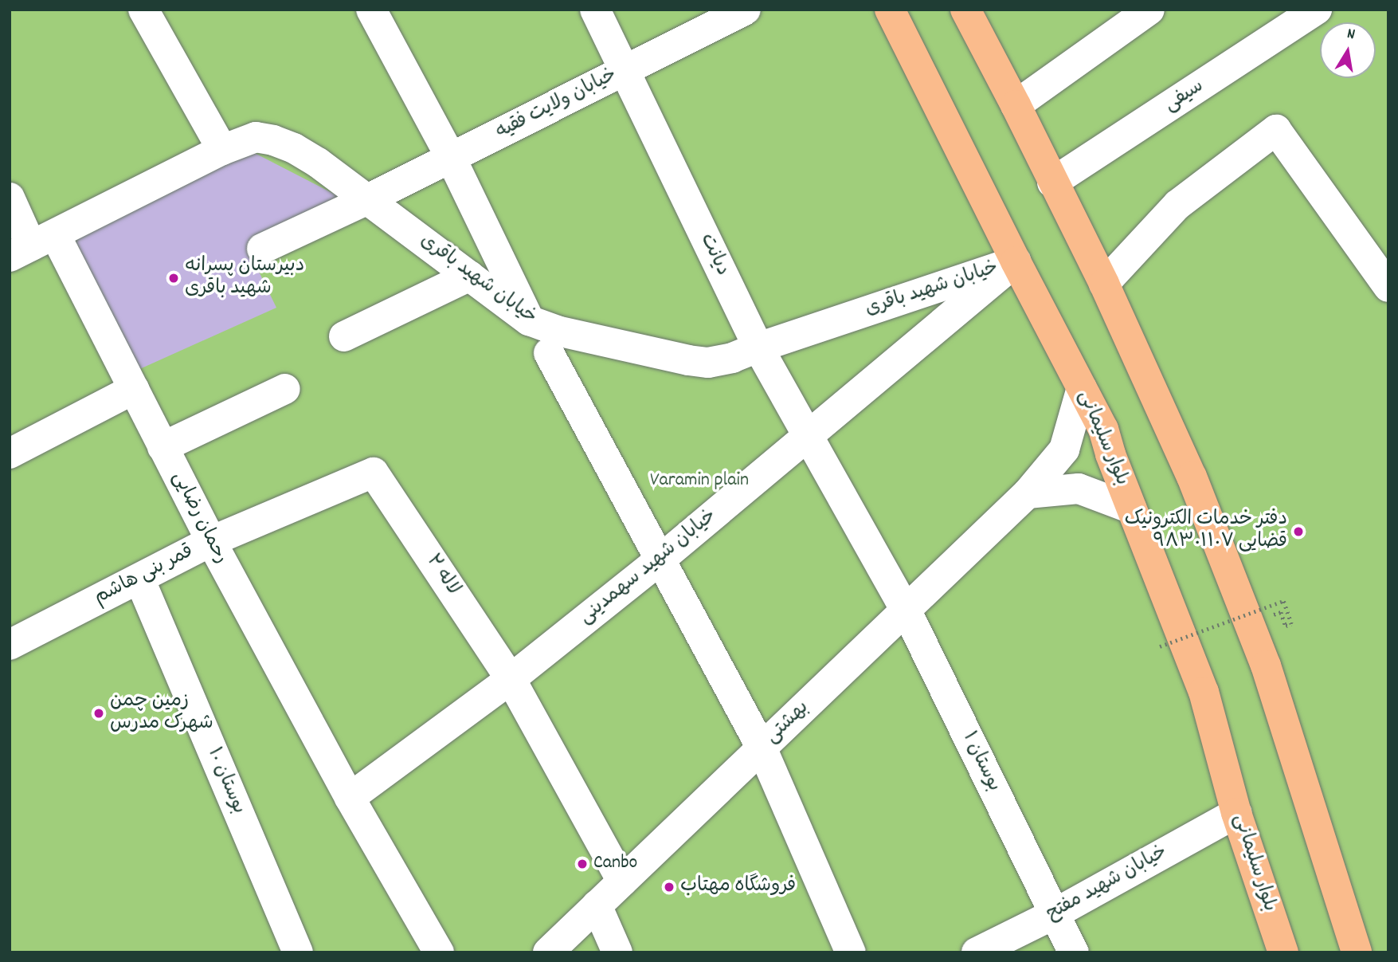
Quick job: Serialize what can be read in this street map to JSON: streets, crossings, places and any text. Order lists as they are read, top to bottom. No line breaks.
{"streets":{"highway":["بلوار سلیمانی"],"street":["سیفی","خیابان ولایت فقیه","دیانت","خیابان شهید باقری","رحمان رضایی","خیابان شهید سهمدینی","قمر بنی هاشم","لاله ۲","بهشتی","بوستان ۱","بوستان ۱۰","خیابان شهید مفتح"]},"crossings":[["خیابان ولایت فقیه","دیانت"],["خیابان ولایت فقیه","خیابان شهید باقری"],["دیانت","خیابان شهید باقری"],["دیانت","خیابان شهید سهمدینی"],["دیانت","بوستان ۱"],["خیابان شهید باقری","بلوار سلیمانی"],["خیابان شهید باقری","رحمان رضایی"],["خیابان شهید باقری","خیابان شهید سهمدینی"],["بلوار سلیمانی","خیابان شهید سهمدینی"],["بلوار سلیمانی","بهشتی"],["بلوار سلیمانی","خیابان شهید مفتح"],["رحمان رضایی","خیابان شهید سهمدینی"],["رحمان رضایی","قمر بنی هاشم"],["خیابان شهید سهمدینی","لاله ۲"],["خیابان شهید سهمدینی","بوستان ۱"],["قمر بنی هاشم","لاله ۲"],["قمر بنی هاشم","بوستان ۱۰"],["لاله ۲","بهشتی"],["بهشتی","بوستان ۱"],["بوستان ۱","خیابان شهید مفتح"]],"parks":["Varamin plain"],"places":["دبیرستان پسرانه شهید باقری","دفتر خدمات الکترونیک قضایی ۹۸۳۰۱۱۰۷","زمین چمن شهرک مدرس","Canbo","فروشگاه مهتاب"],"north":"top"}
